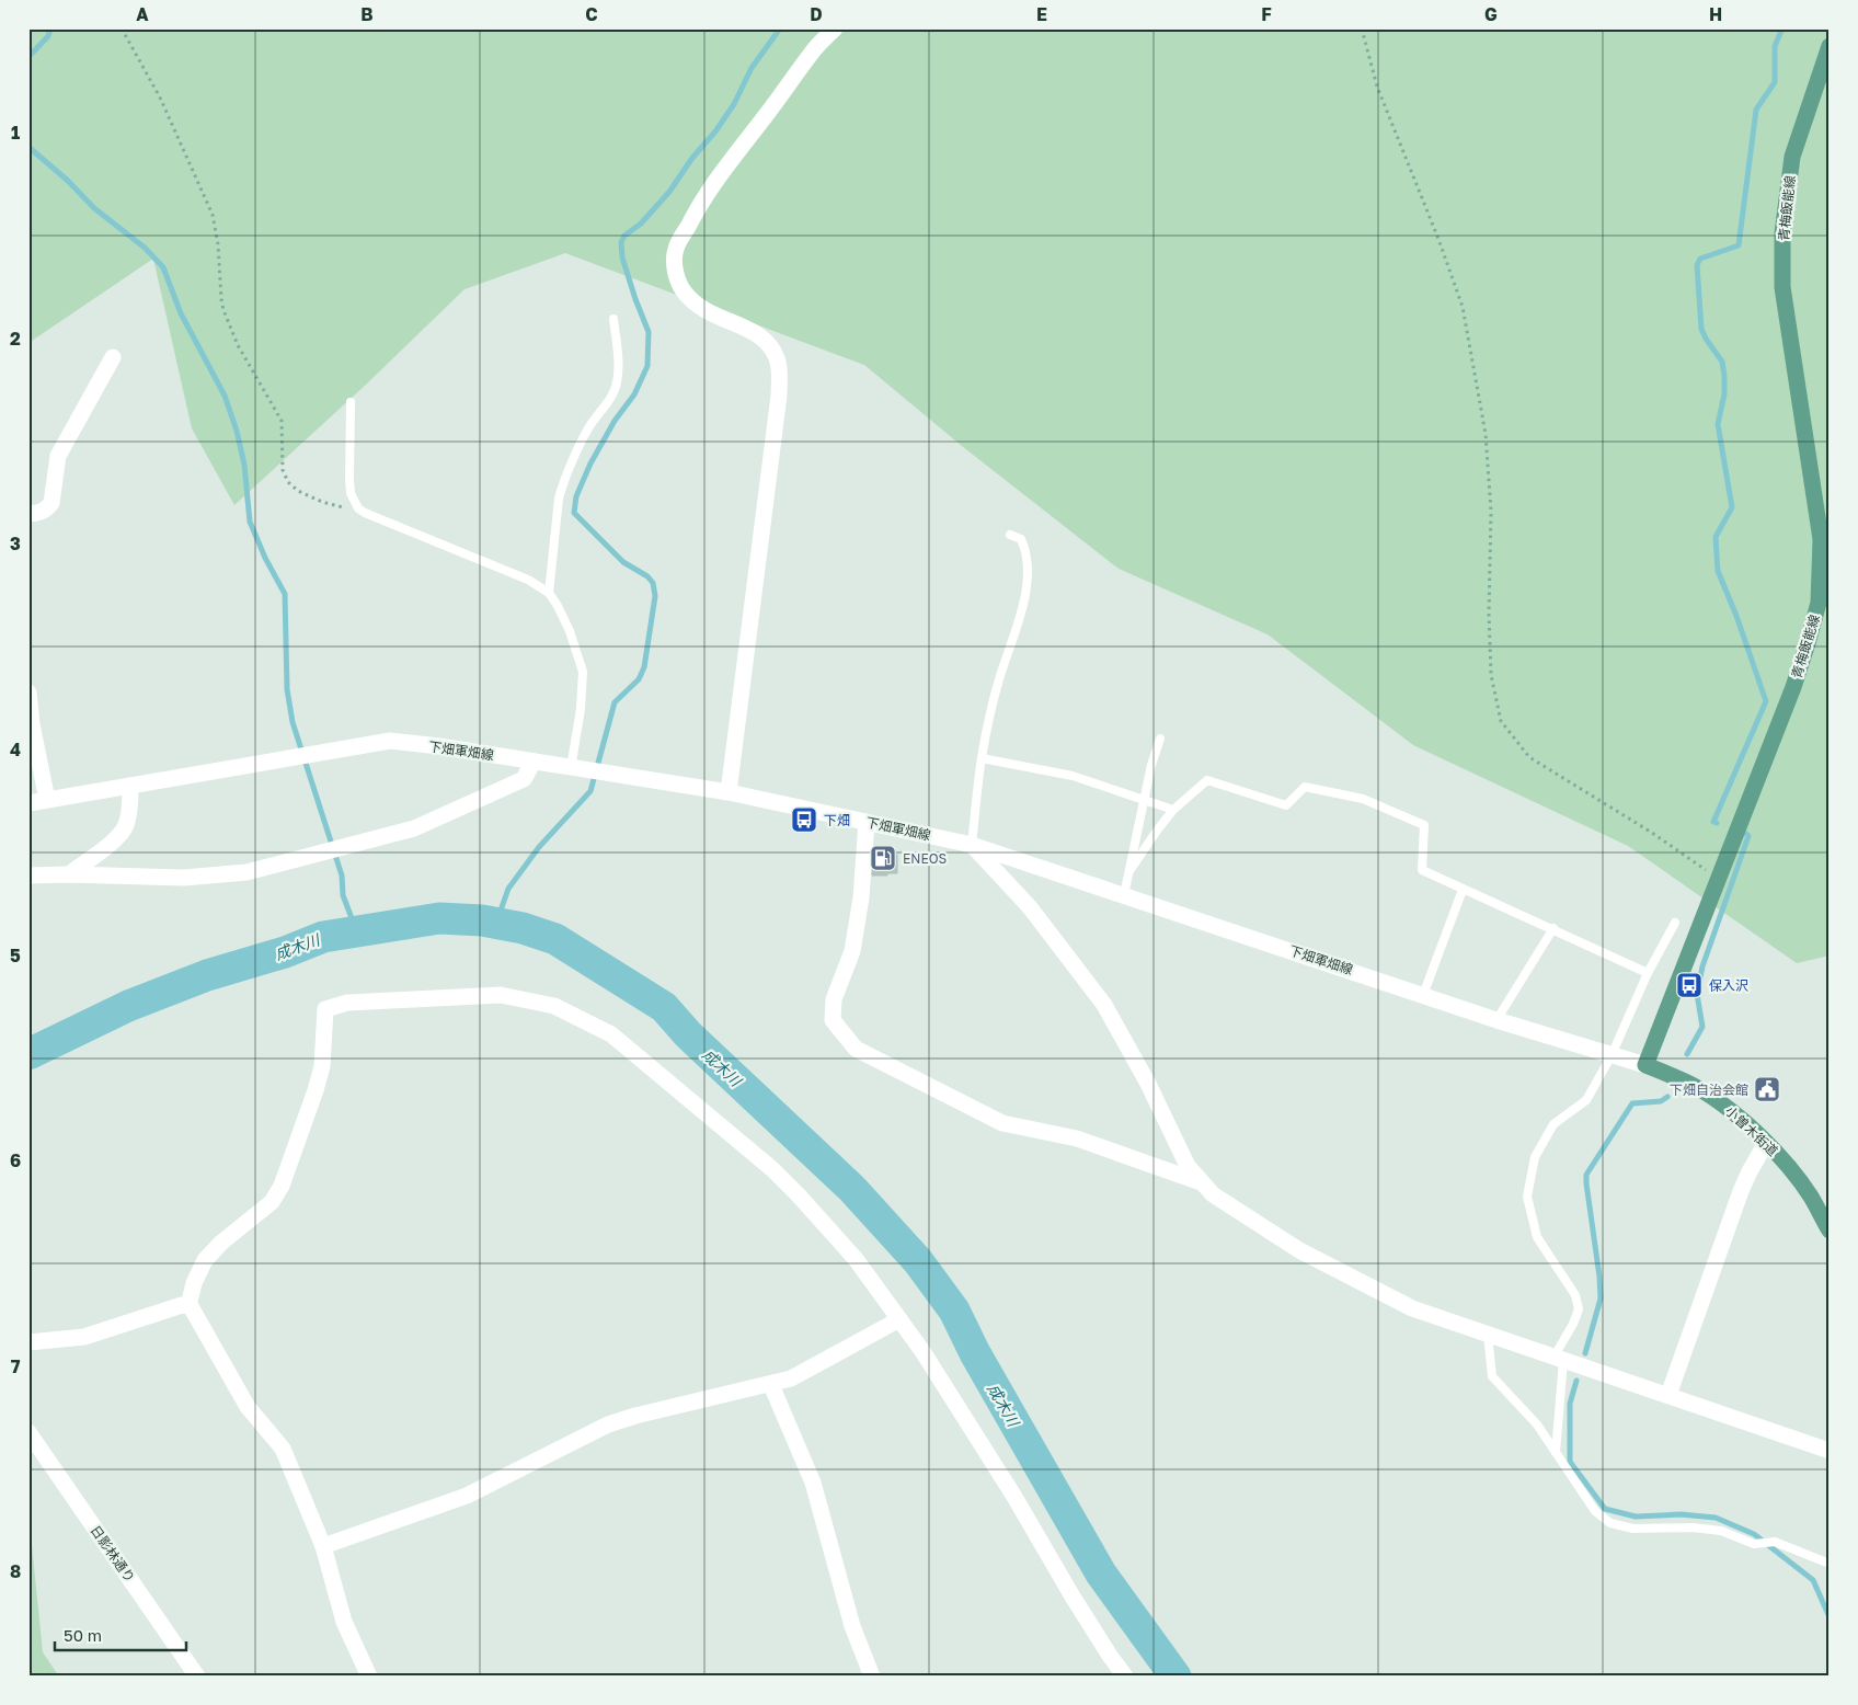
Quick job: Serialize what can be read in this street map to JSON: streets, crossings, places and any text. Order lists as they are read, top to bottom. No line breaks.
{"streets":{"main road":["青梅飯能線","小曽木街道"],"street":["下畑軍畑線","日影林通り"]},"crossings":[["青梅飯能線","下畑軍畑線"],["青梅飯能線","小曽木街道"],["下畑軍畑線","小曽木街道"]],"water":["成木川"],"places":{"bus stop":["下畑","保入沢"],"fuel station":["ENEOS"],"public building":["下畑自治会館"]},"scale_bar":"50 m","grid":{"columns":["A","B","C","D","E","F","G","H"],"rows":["1","2","3","4","5","6","7","8"]}}
